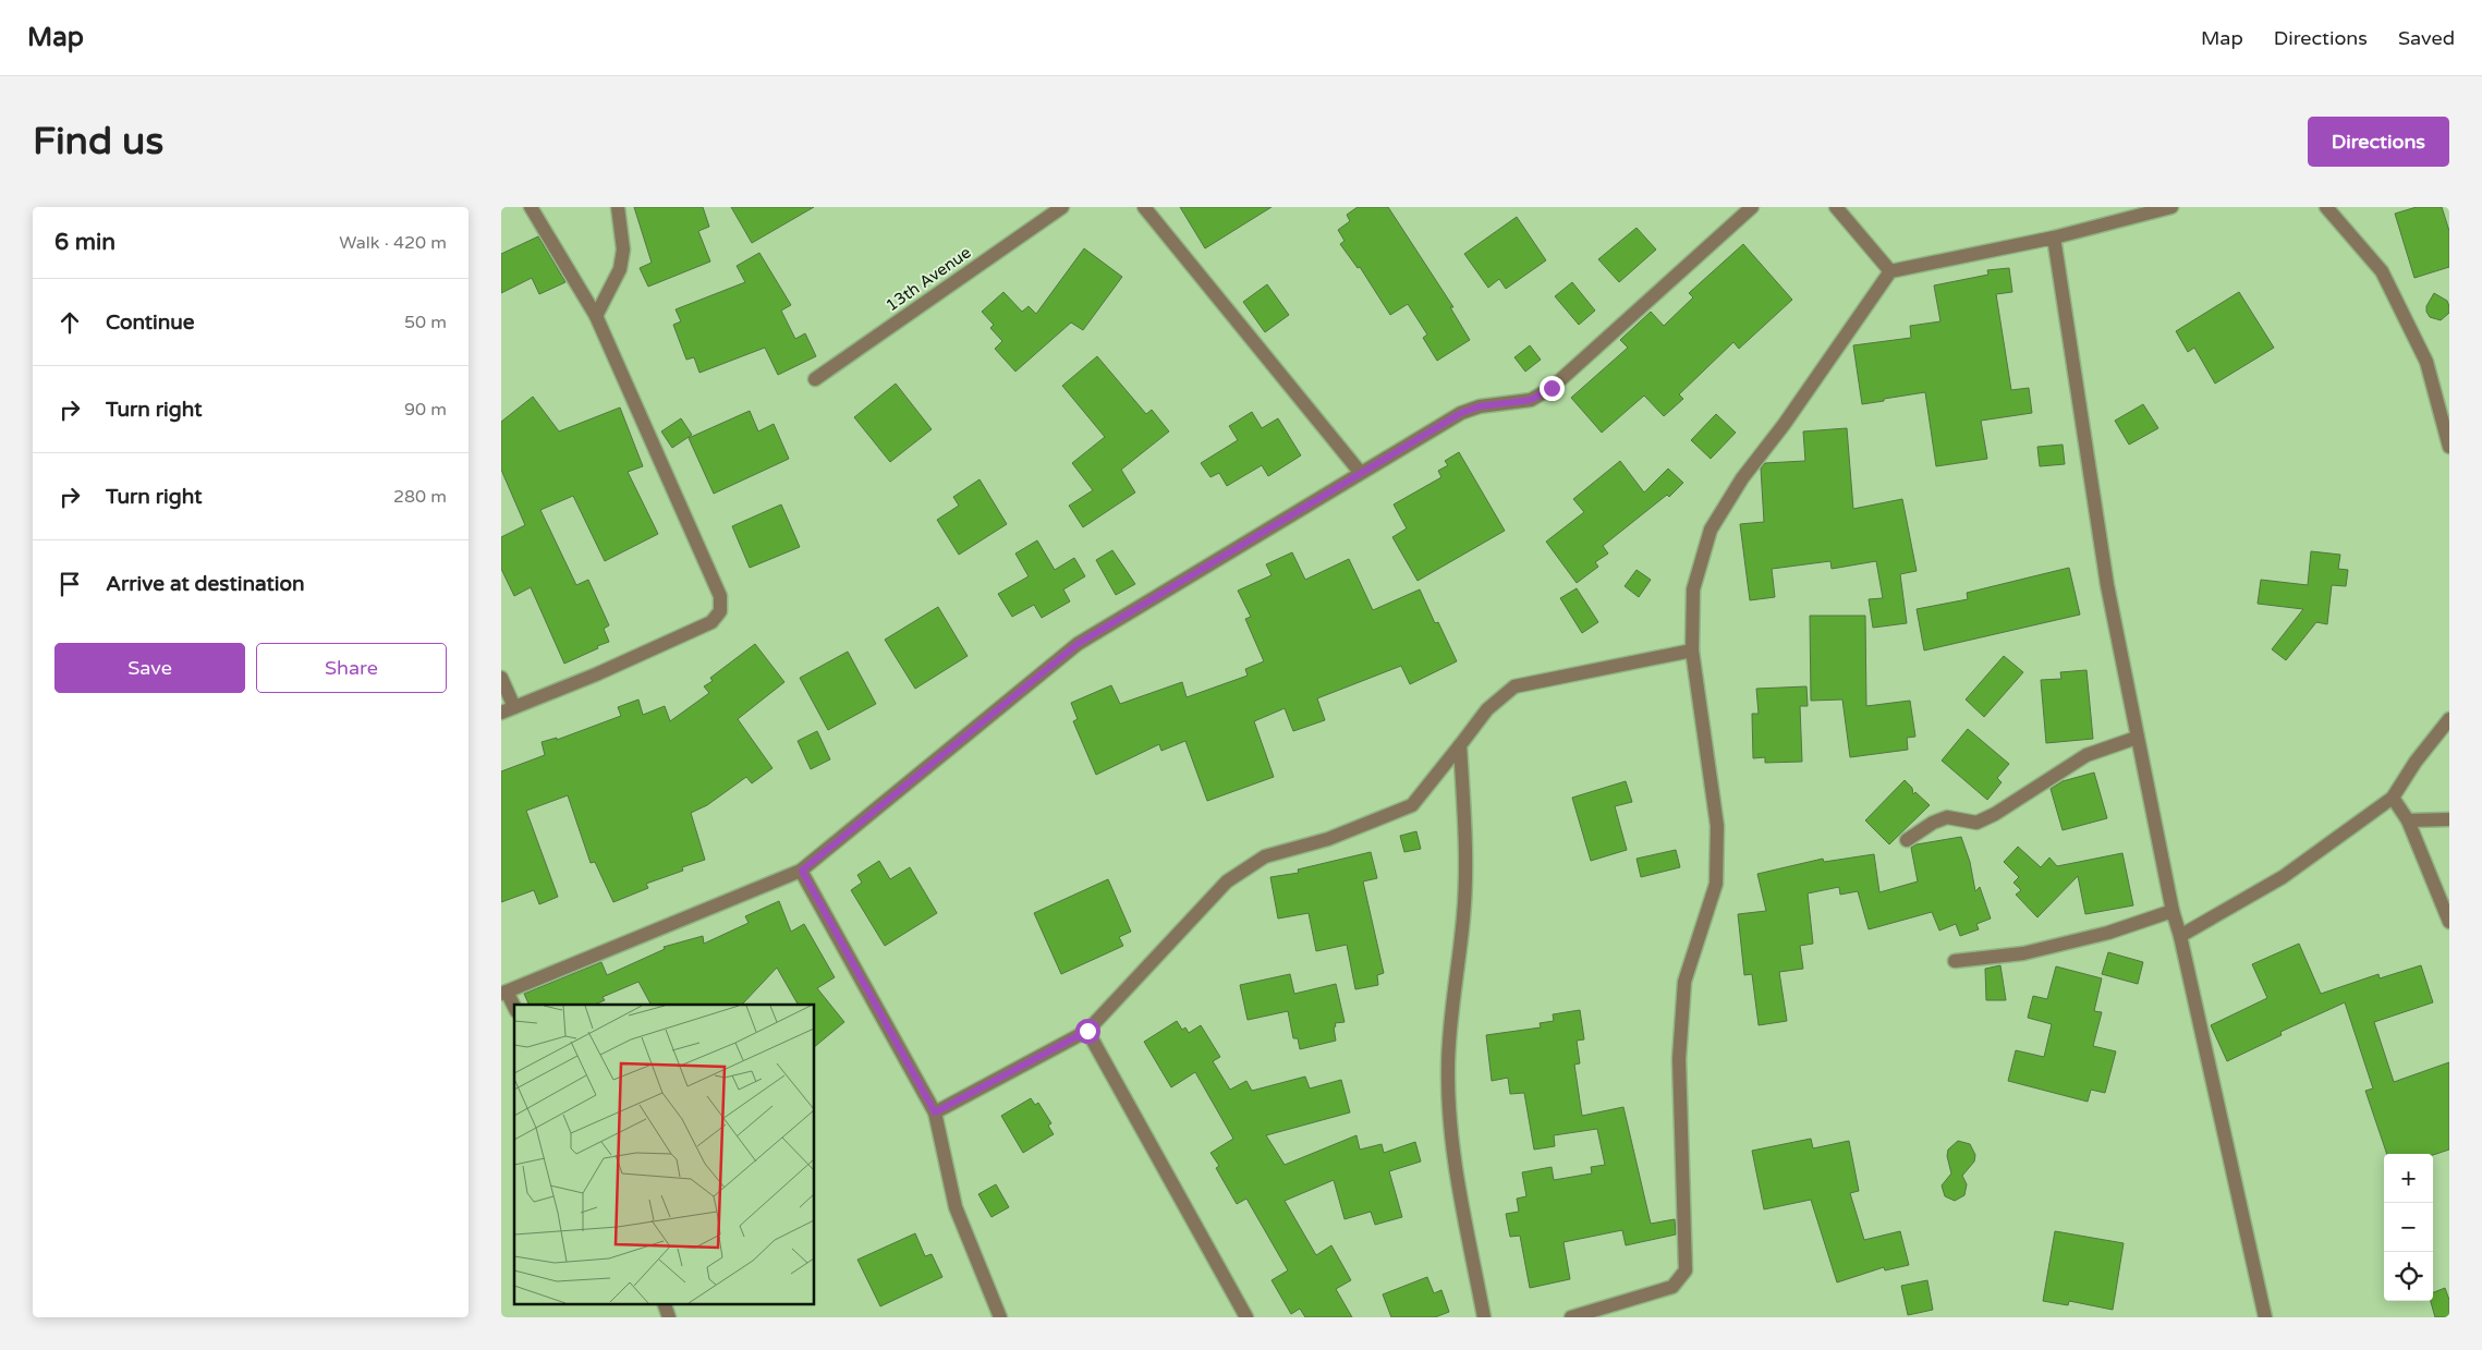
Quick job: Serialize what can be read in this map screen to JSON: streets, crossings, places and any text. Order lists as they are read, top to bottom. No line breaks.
{"streets":{"street":["13th Avenue"]},"page":{"header":"Map","nav":["Map","Directions","Saved"],"buttons":["Directions",["Save","Share"]],"title":"Find us","heading":["6 min","Walk · 420 m"],"list":[["Continue","50 m"],["Turn right","90 m"],["Turn right","280 m"],"Arrive at destination"],"map_buttons":["+","−"]}}
